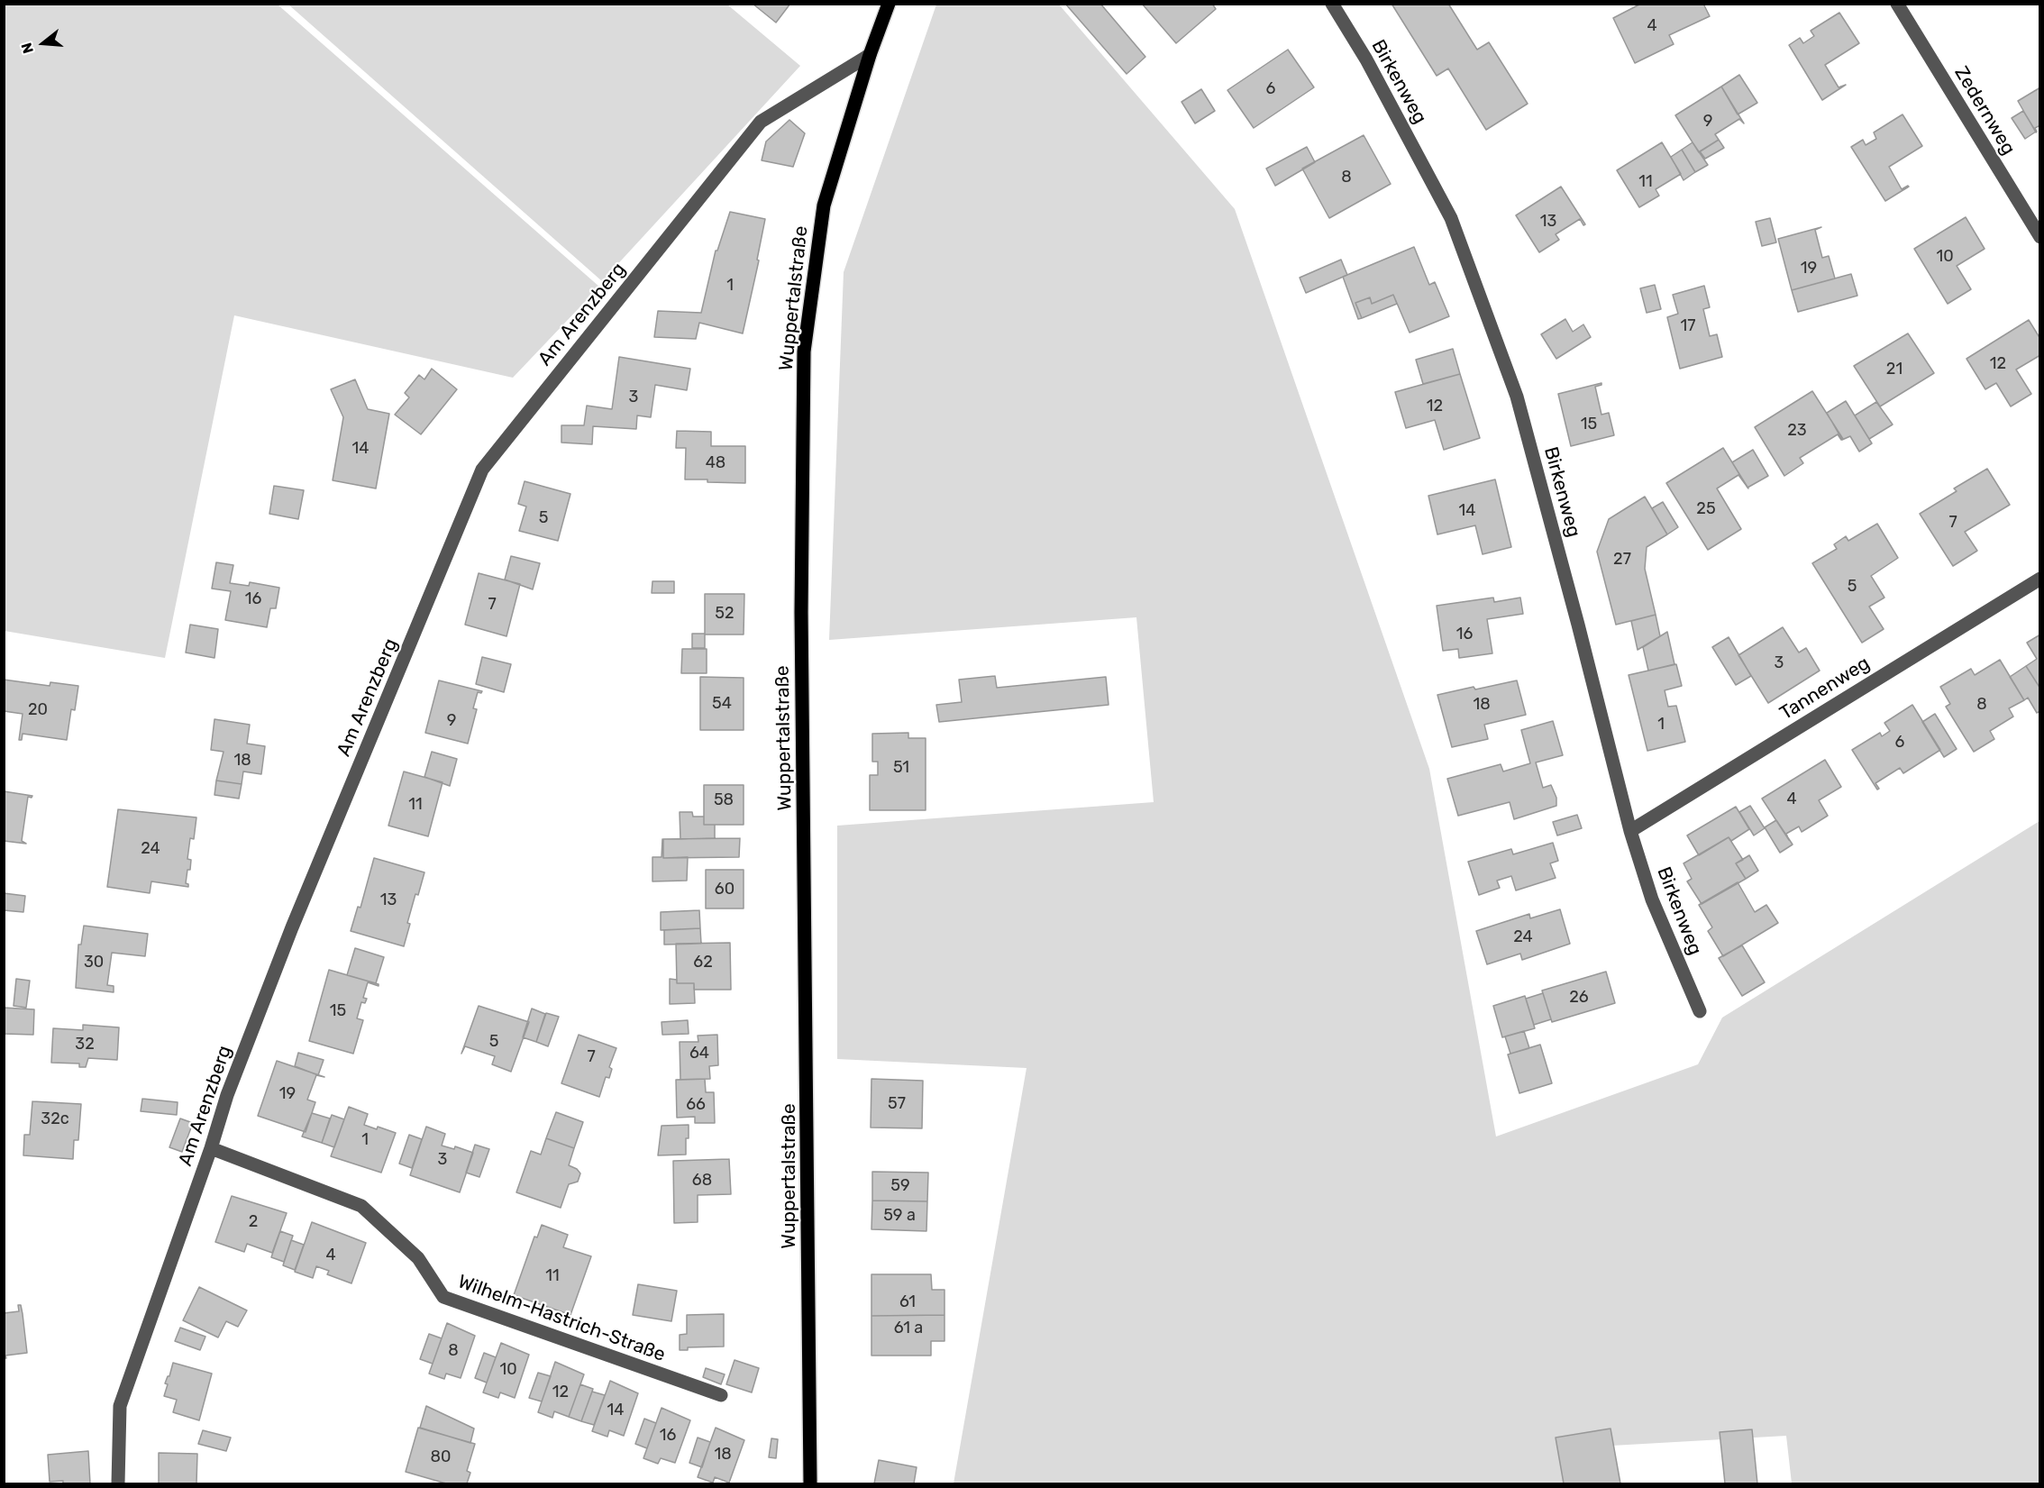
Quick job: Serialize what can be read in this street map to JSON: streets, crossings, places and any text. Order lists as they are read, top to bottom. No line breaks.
{"streets":{"main road":["Wuppertalstraße"],"street":["Birkenweg","Zedernweg","Am Arenzberg","Tannenweg","Wilhelm-Hastrich-Straße"]},"crossings":[["Birkenweg","Tannenweg"],["Wuppertalstraße","Am Arenzberg"],["Am Arenzberg","Wilhelm-Hastrich-Straße"]],"house_numbers":["4","6","9","8","11","13","10","19","1","17","12","21","3","12","15","23","14","48","25","14","5","7","27","5","16","7","52","16","3","54","18","8","20","9","1","6","18","51","4","58","11","24","60","13","24","30","62","26","15","5","32","64","7","19","57","66","32c","1","3","68","59","59 a","2","4","11","61","61 a","8","10","12","14","16","18","80"],"north":"left"}
